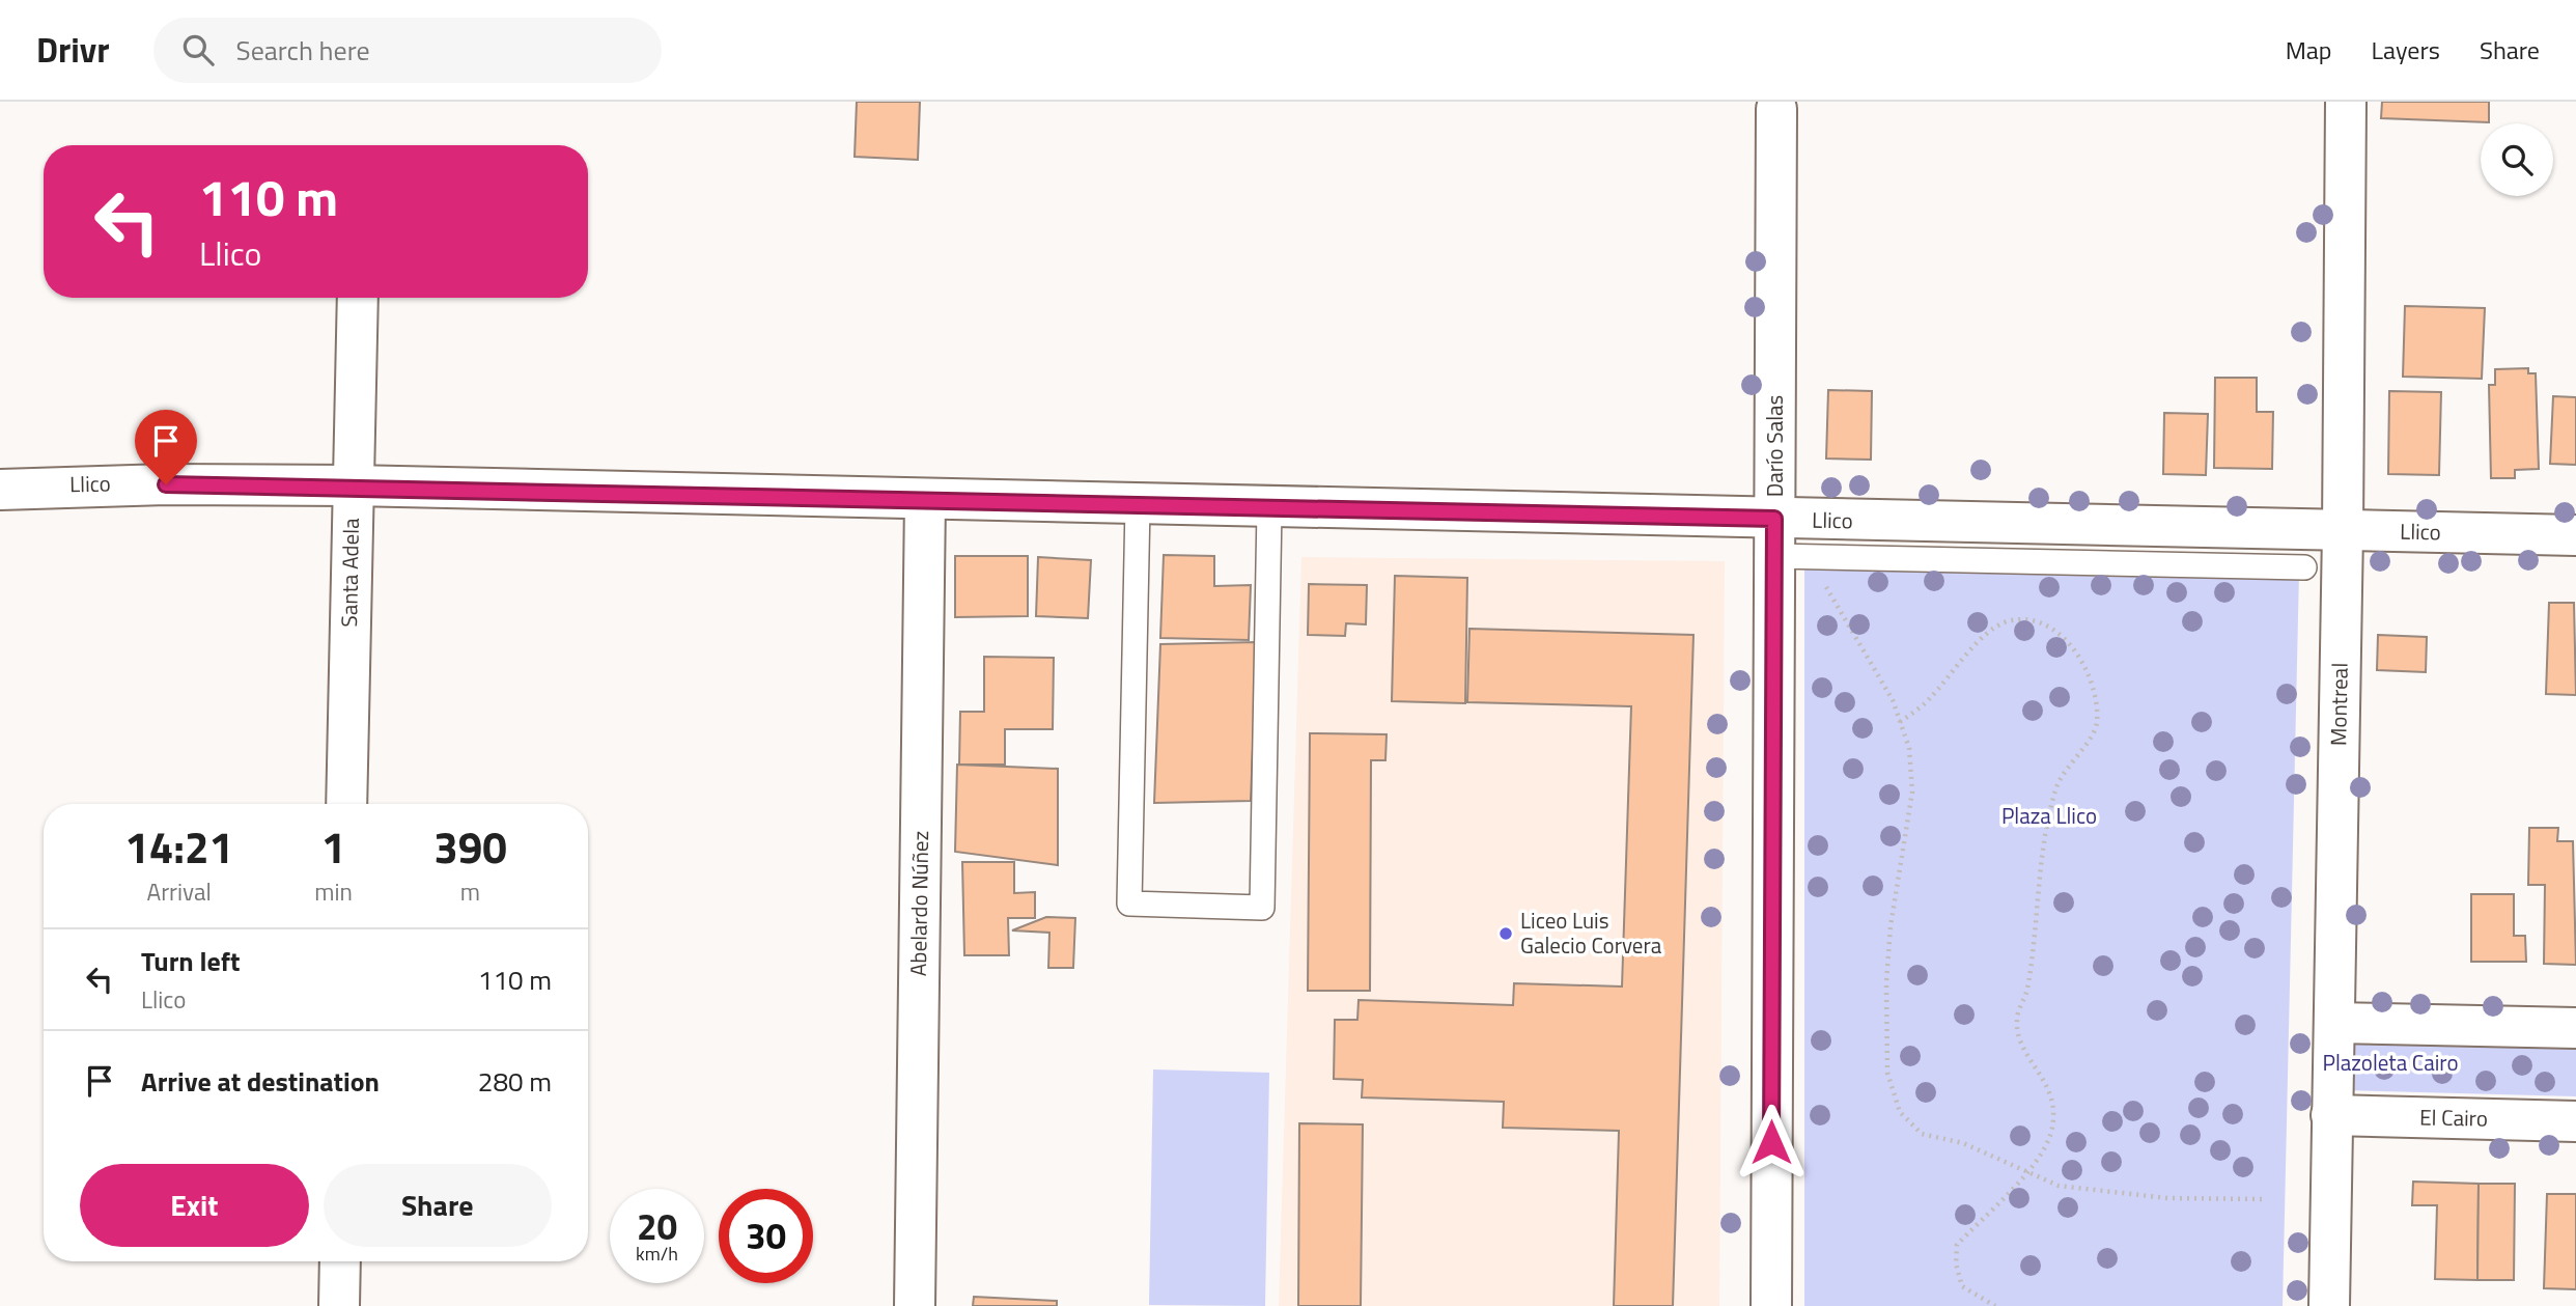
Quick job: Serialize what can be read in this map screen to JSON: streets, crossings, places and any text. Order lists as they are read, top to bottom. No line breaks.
{"streets":{"street":["Darío Salas","Llico","Santa Adela","Montreal","Abelardo Núñez","El Cairo"]},"crossings":[["Darío Salas","Llico"],["Llico","Santa Adela"],["Llico","Montreal"],["Llico","Abelardo Núñez"],["Montreal","El Cairo"]],"parks":["Plaza Llico","Plazoleta Cairo"],"places":["Liceo Luis Galecio Corvera"],"page":{"header":"Drivr","search":"Search here","nav":["Map","Layers","Share"],"turn":["110 m","Llico"],"eta":["14:21","Arrival","1","min","390","m"],"list":[{"name":"Turn left","note":"Llico","value":"110 m"},{"name":"Arrive at destination","value":"280 m"}],"buttons":["Exit","Share"],"speed":"20 km/h","limit":"30"}}
